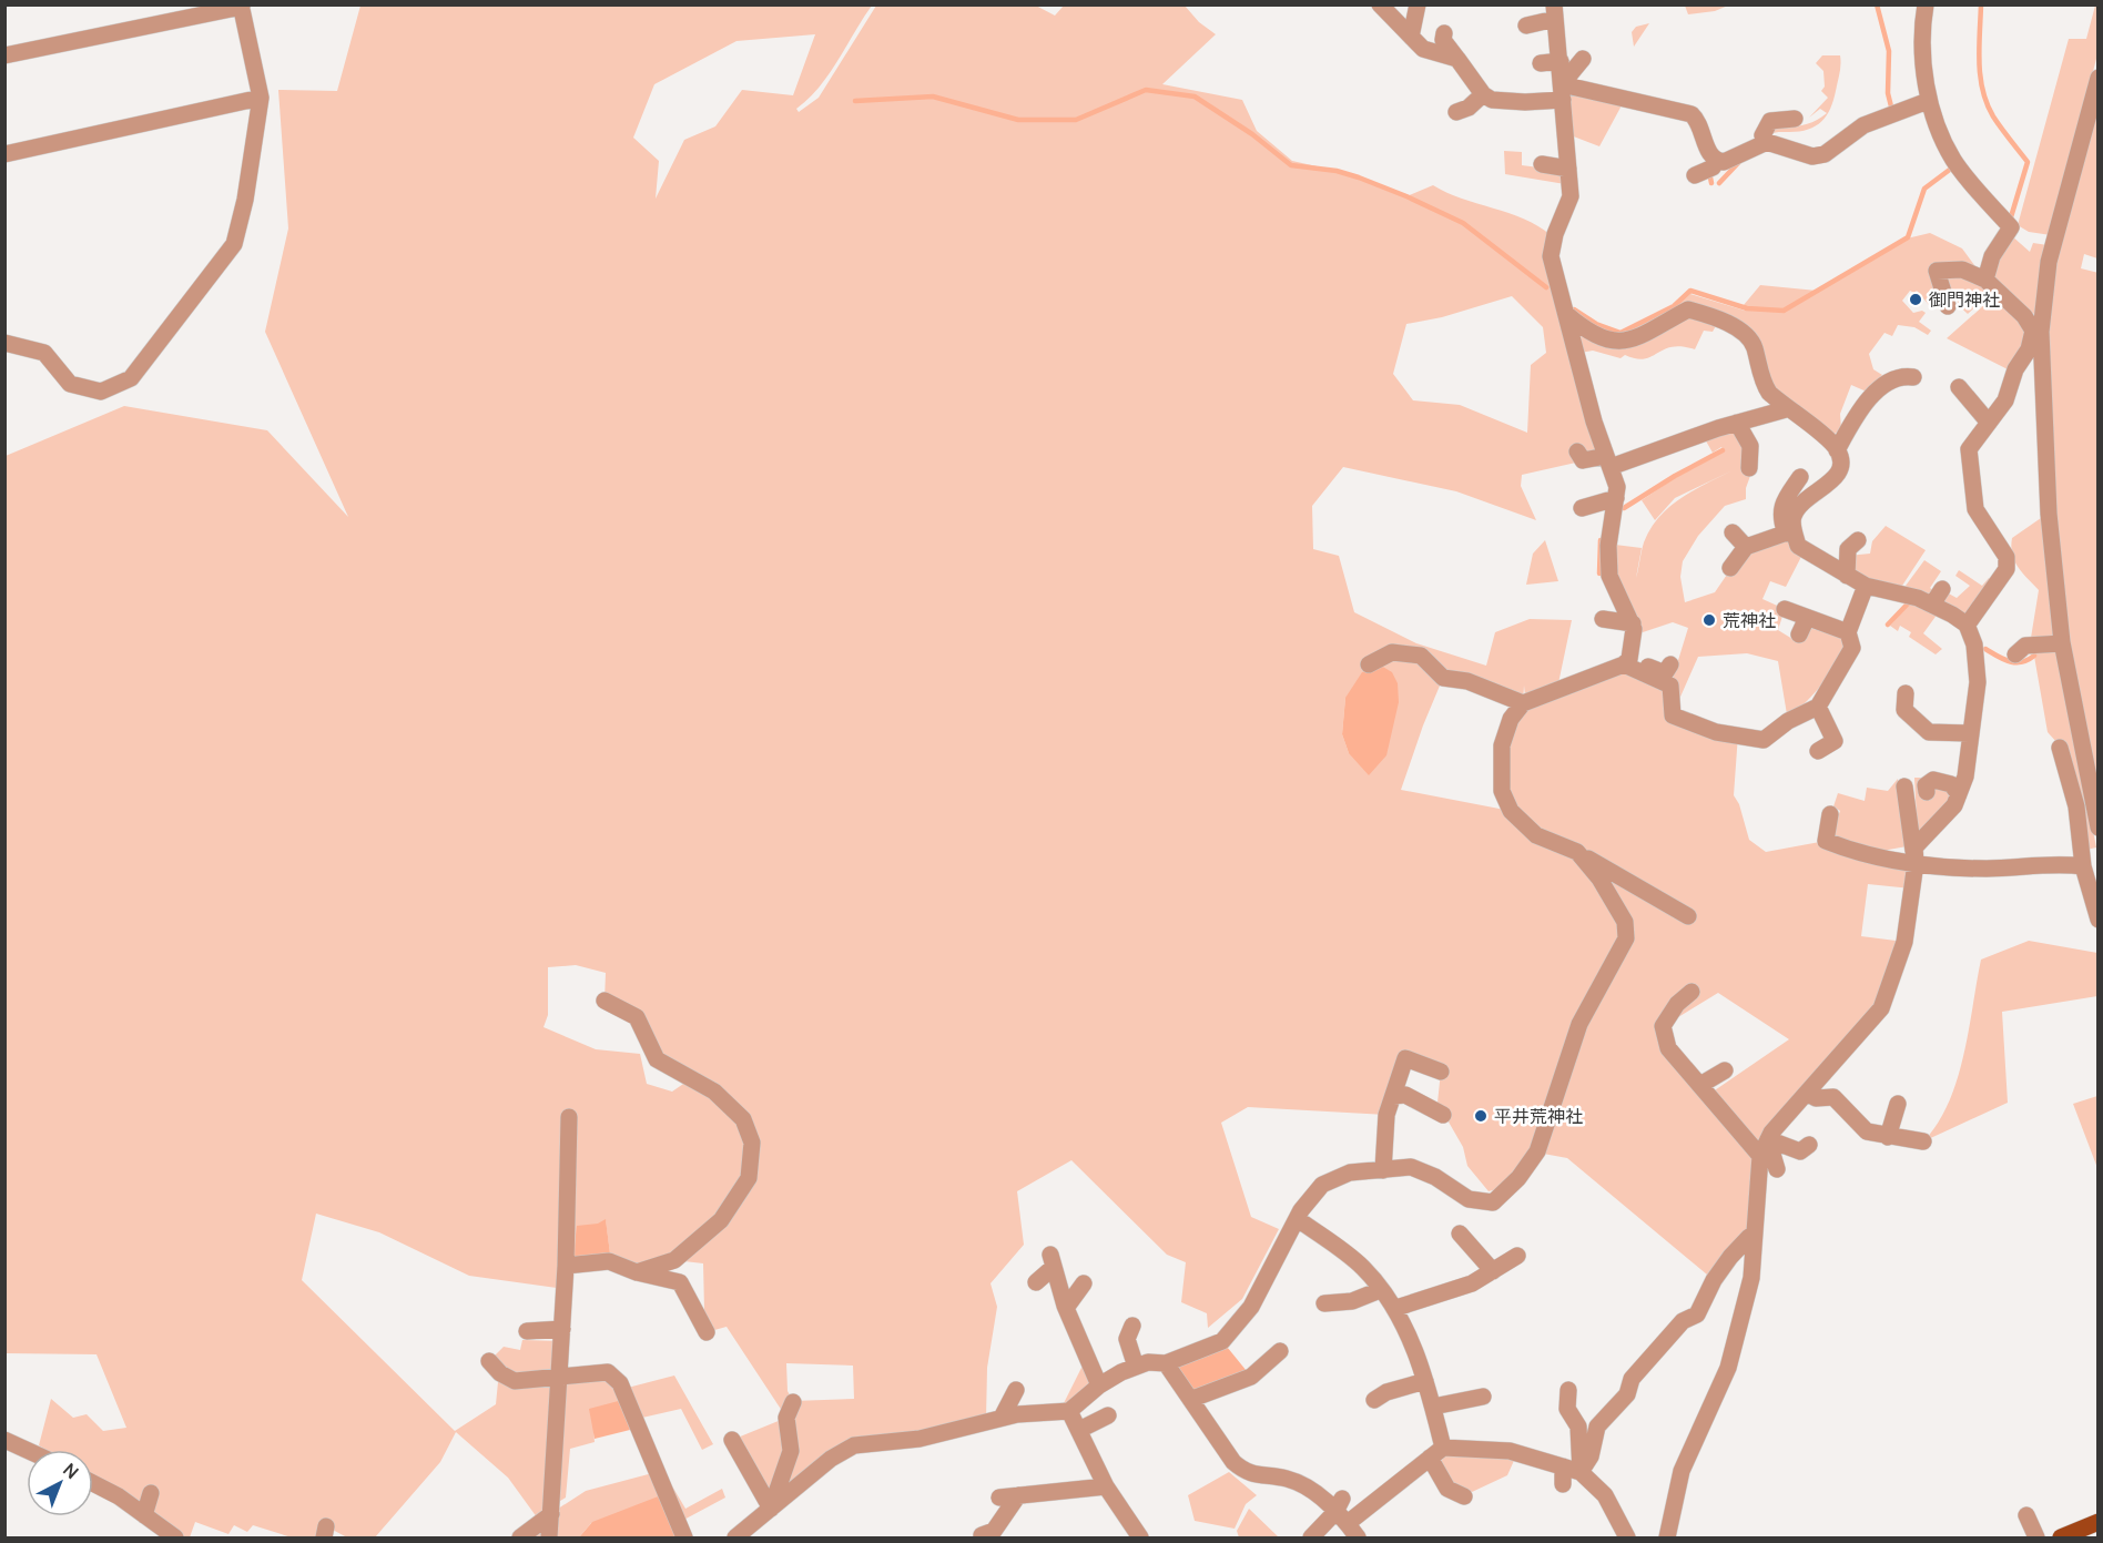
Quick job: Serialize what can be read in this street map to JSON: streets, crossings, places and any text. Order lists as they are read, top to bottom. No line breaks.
{"places":["御門神社","荒神社","平井荒神社"],"north":"top right"}
